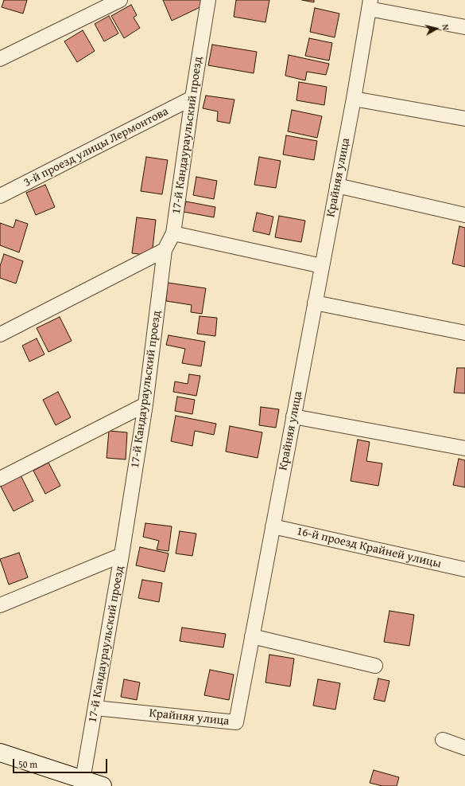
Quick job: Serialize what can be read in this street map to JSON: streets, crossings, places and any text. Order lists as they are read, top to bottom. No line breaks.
{"streets":{"street":["17-й Кандаураульский проезд","3-й проезд улицы Лермонтова","Крайняя улица","16-й проезд Крайней улицы"]},"crossings":[["17-й Кандаураульский проезд","3-й проезд улицы Лермонтова"],["17-й Кандаураульский проезд","Крайняя улица"],["Крайняя улица","16-й проезд Крайней улицы"]],"scale_bar":"50 m","north":"right"}
